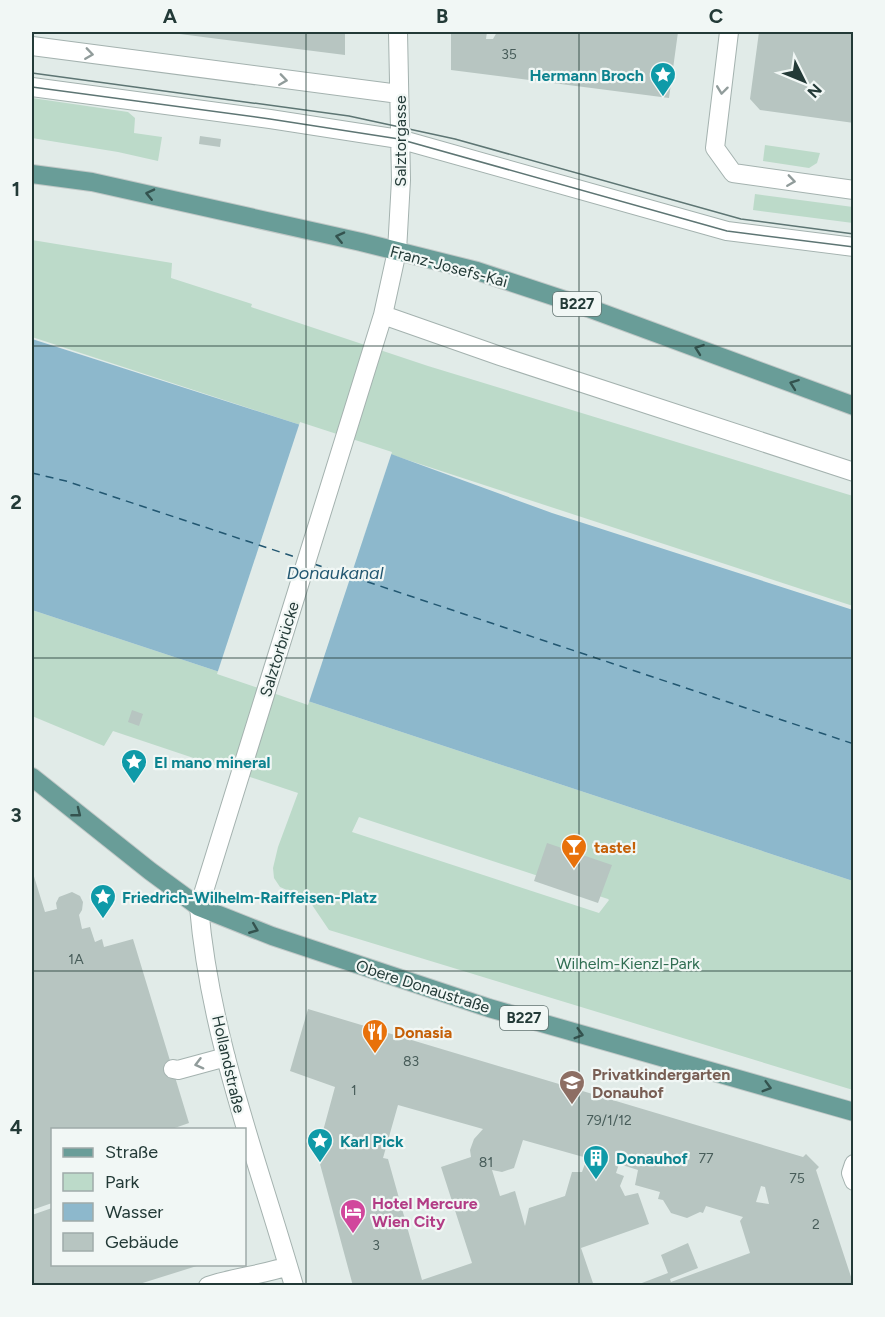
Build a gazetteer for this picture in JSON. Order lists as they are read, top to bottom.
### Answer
{
  "streets": {
    "main road": ["Franz-Josefs-Kai", "B227", "Obere Donaustraße"],
    "street": ["Salztorgasse", "Salztorbrücke", "Hollandstraße"]
  },
  "crossings": [
    ["Salztorgasse", "Franz-Josefs-Kai"],
    ["Salztorgasse", "Salztorbrücke"],
    ["Franz-Josefs-Kai", "Salztorbrücke"],
    ["Salztorbrücke", "Obere Donaustraße"],
    ["Salztorbrücke", "Hollandstraße"],
    ["Obere Donaustraße", "Hollandstraße"]
  ],
  "one_way": ["Franz-Josefs-Kai", "Obere Donaustraße"],
  "water": ["Donaukanal"],
  "parks": ["Wilhelm-Kienzl-Park"],
  "places": {
    "place": [
      "Hermann Broch",
      "El mano mineral",
      "Friedrich-Wilhelm-Raiffeisen-Platz",
      "Karl Pick"
    ],
    "bar": ["taste!"],
    "restaurant": ["Donasia"],
    "school or university": ["Privatkindergarten Donauhof"],
    "building": ["Donauhof"],
    "hotel": ["Hotel Mercure Wien City"]
  },
  "house_numbers": [
    "35",
    "1A",
    "83",
    "1",
    "79/1/12",
    "77",
    "81",
    "75",
    "2",
    "3"
  ],
  "legend": [
    "Straße",
    "Park",
    "Wasser",
    "Gebäude"
  ],
  "north": "bottom right",
  "grid": {
    "columns": ["A", "B", "C"],
    "rows": [
      "1",
      "2",
      "3",
      "4"
    ]
  }
}
